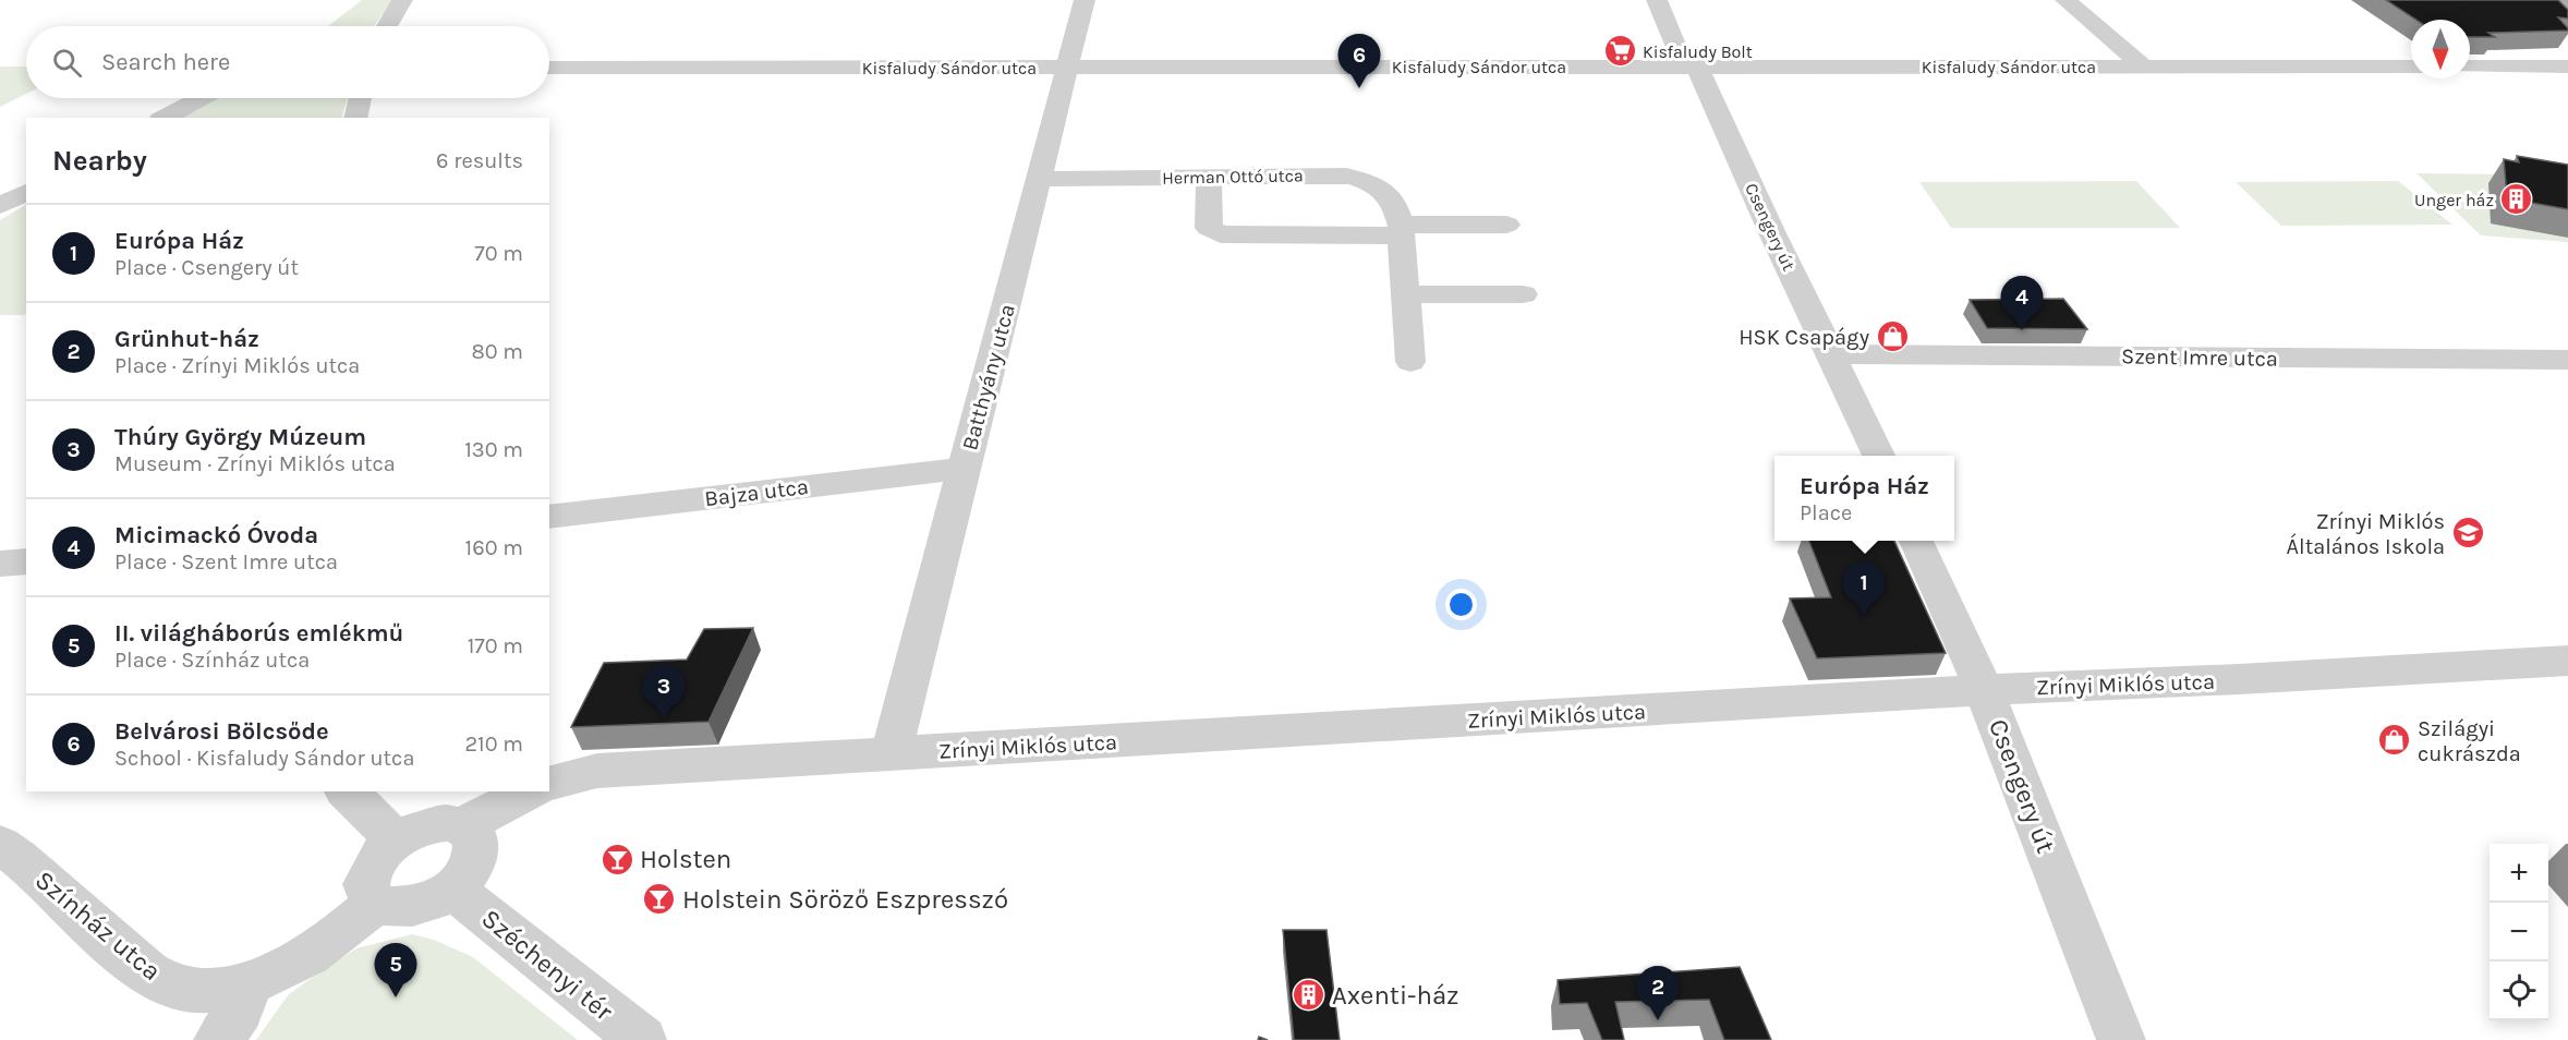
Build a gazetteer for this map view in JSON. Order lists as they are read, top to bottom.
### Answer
{
  "streets": {
    "street": [
      "Kisfaludy Sándor utca",
      "Herman Ottó utca",
      "Csengery út",
      "Szent Imre utca",
      "Batthyány utca",
      "Bajza utca",
      "Zrínyi Miklós utca",
      "Színház utca",
      "Széchenyi tér"
    ]
  },
  "crossings": [
    ["Kisfaludy Sándor utca", "Csengery út"],
    ["Kisfaludy Sándor utca", "Batthyány utca"],
    ["Herman Ottó utca", "Batthyány utca"],
    ["Csengery út", "Szent Imre utca"],
    ["Csengery út", "Zrínyi Miklós utca"],
    ["Batthyány utca", "Bajza utca"],
    ["Batthyány utca", "Zrínyi Miklós utca"],
    ["Színház utca", "Széchenyi tér"]
  ],
  "places": {
    "supermarket": ["Kisfaludy Bolt"],
    "building": ["Unger ház", "Axenti-ház"],
    "shop": ["HSK Csapágy", "Szilágyi cukrászda"],
    "school or university": ["Zrínyi Miklós Általános Iskola"],
    "bar": ["Holsten", "Holstein Söröző Eszpresszó"]
  },
  "north": "bottom",
  "page": {
    "search": "Search here",
    "pins": [
      "6",
      "4",
      "1",
      "3",
      "5",
      "2"
    ],
    "heading": ["Nearby", "6 results"],
    "list": [
      {
        "mark": "1",
        "name": "Európa Ház",
        "note": "Place · Csengery út",
        "value": "70 m"
      },
      {
        "mark": "2",
        "name": "Grünhut-ház",
        "note": "Place · Zrínyi Miklós utca",
        "value": "80 m"
      },
      {
        "mark": "3",
        "name": "Thúry György Múzeum",
        "note": "Museum · Zrínyi Miklós utca",
        "value": "130 m"
      },
      {
        "mark": "4",
        "name": "Micimackó Óvoda",
        "note": "Place · Szent Imre utca",
        "value": "160 m"
      },
      {
        "mark": "5",
        "name": "II. világháborús emlékmű",
        "note": "Place · Színház utca",
        "value": "170 m"
      },
      {
        "mark": "6",
        "name": "Belvárosi Bölcsőde",
        "note": "School · Kisfaludy Sándor utca",
        "value": "210 m"
      }
    ],
    "popup": ["Európa Ház", "Place"],
    "map_buttons": ["+", "−"]
  }
}
